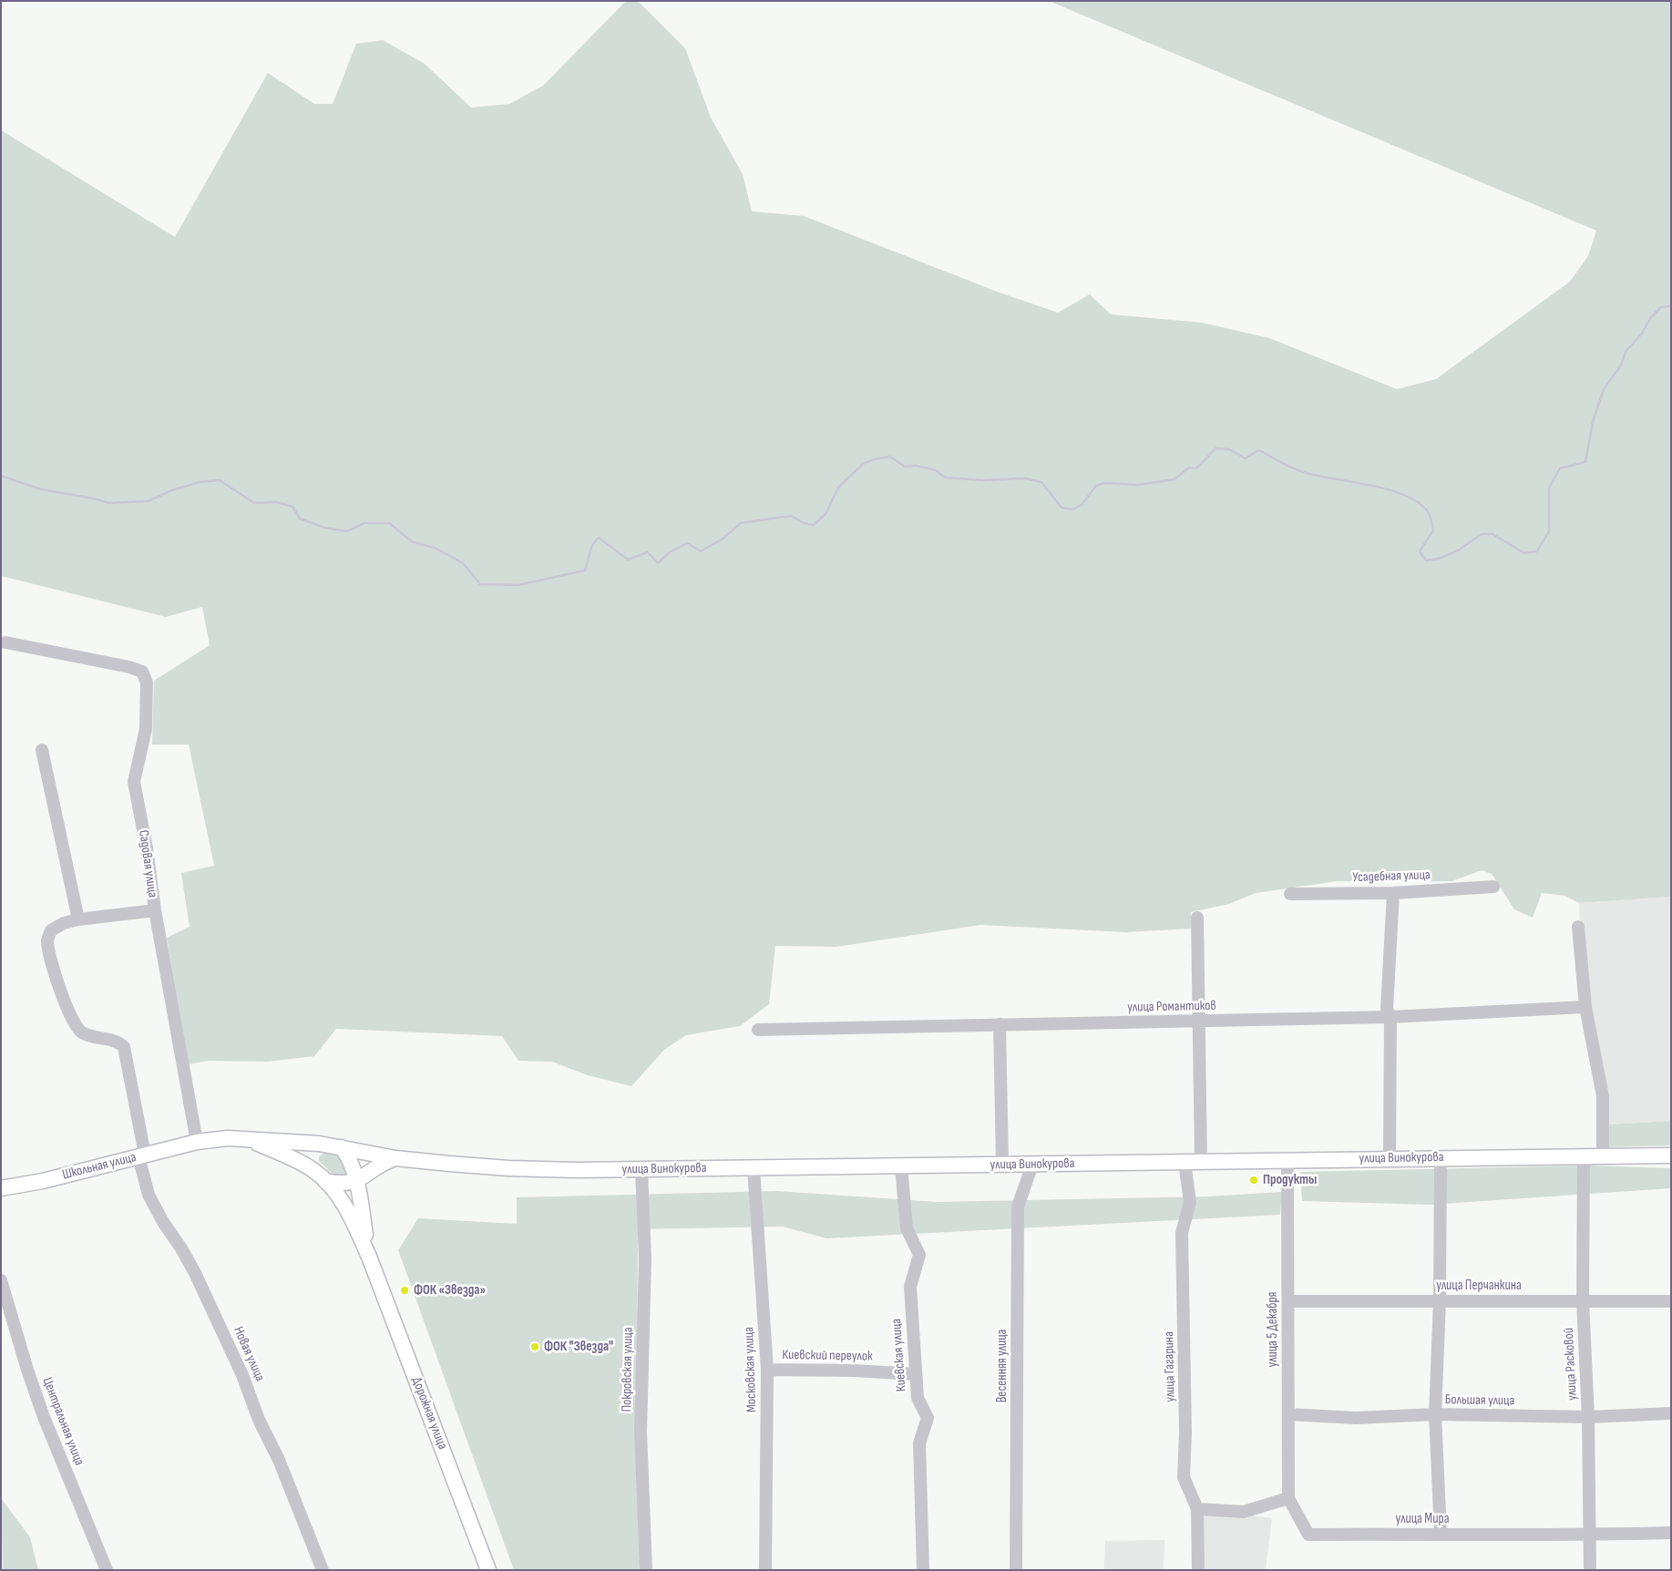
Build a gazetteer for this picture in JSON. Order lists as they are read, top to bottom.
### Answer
{
  "streets": {
    "main road": ["улица Винокурова", "Школьная улица", "Дорожная улица"],
    "street": [
      "Садовая улица",
      "Усадебная улица",
      "улица Романтиков",
      "улица Перчанкина",
      "улица 5 Декабря",
      "Новая улица",
      "Киевская улица",
      "Киевский переулок",
      "улица Расковой",
      "Весенняя улица",
      "улица Гагарина",
      "Покровская улица",
      "Московская улица",
      "Большая улица",
      "Центральная улица",
      "улица Мира"
    ]
  },
  "crossings": [
    ["Садовая улица", "Школьная улица"],
    ["улица Винокурова", "улица 5 Декабря"],
    ["улица Винокурова", "Киевская улица"],
    ["улица Винокурова", "улица Расковой"],
    ["улица Винокурова", "Весенняя улица"],
    ["улица Винокурова", "улица Гагарина"],
    ["улица Винокурова", "Покровская улица"],
    ["улица Винокурова", "Московская улица"],
    ["Школьная улица", "Новая улица"],
    ["улица Перчанкина", "улица 5 Декабря"],
    ["улица Перчанкина", "улица Расковой"],
    ["улица 5 Декабря", "Большая улица"],
    ["улица 5 Декабря", "улица Мира"],
    ["Киевская улица", "Киевский переулок"],
    ["Киевский переулок", "Московская улица"],
    ["улица Расковой", "Большая улица"],
    ["улица Расковой", "улица Мира"]
  ],
  "places": ["Продукты", "ФОК «Звезда»", "ФОК \"Звезда\""]
}
